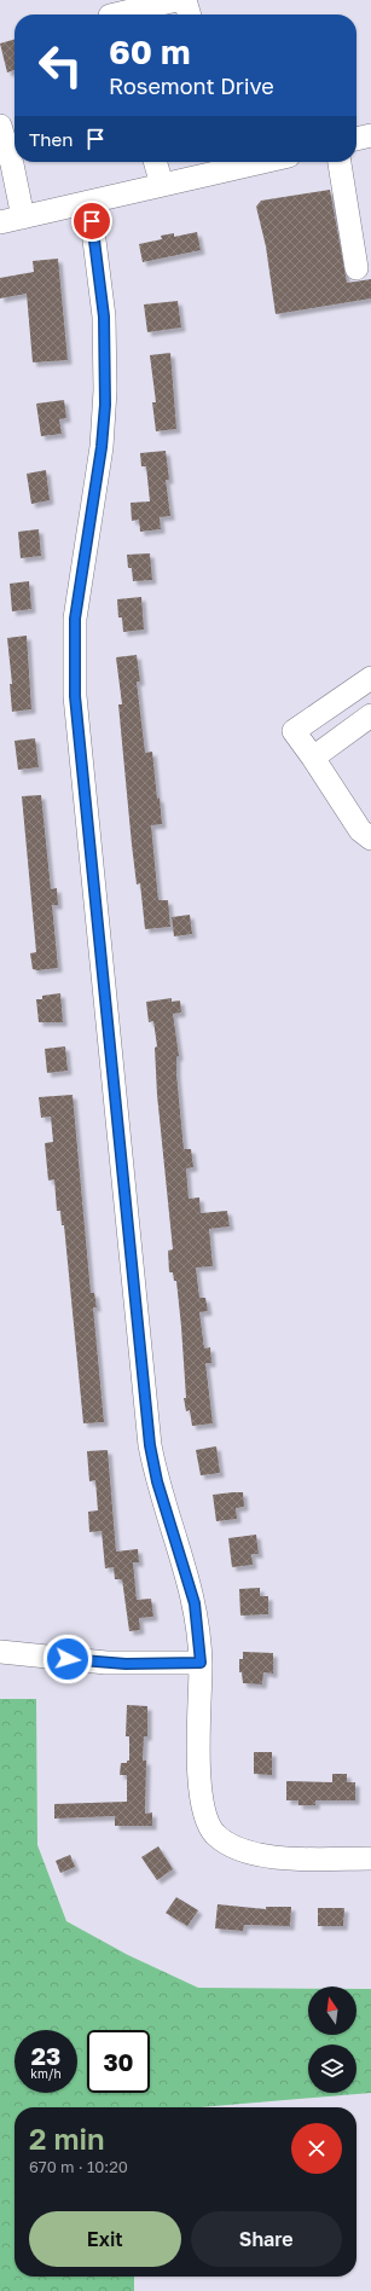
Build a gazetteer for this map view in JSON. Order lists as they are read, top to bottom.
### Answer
{
  "north": "top",
  "page": {
    "turn": ["60 m", "Rosemont Drive"],
    "then": "Then",
    "speed": "23 km/h",
    "limit": "30",
    "heading": ["2 min", "670 m · 10:20"],
    "buttons": ["Exit", "Share"]
  }
}
